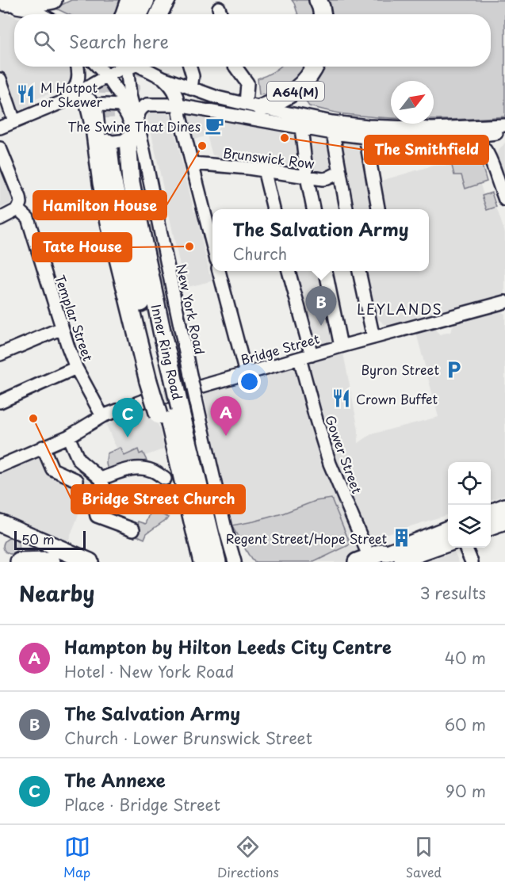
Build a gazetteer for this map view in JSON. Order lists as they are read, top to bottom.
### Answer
{
  "streets": {
    "highway": ["A64(M)", "Inner Ring Road"],
    "street": [
      "Brunswick Row",
      "New York Road",
      "Templar Street",
      "Bridge Street",
      "Gower Street"
    ]
  },
  "crossings": [
    ["Bridge Street", "Gower Street"]
  ],
  "districts": ["LEYLANDS"],
  "places": {
    "restaurant": ["M Hotpot or Skewer", "Crown Buffet"],
    "cafe": ["The Swine That Dines"],
    "other": [
      "The Smithfield",
      "Hamilton House",
      "Tate House",
      "Bridge Street Church"
    ],
    "parking": ["Byron Street"],
    "building": ["Regent Street/Hope Street"]
  },
  "scale_bar": "50 m",
  "north": "top right",
  "page": {
    "search": "Search here",
    "popup": ["The Salvation Army", "Church"],
    "pins": ["B", "A", "C"],
    "scale": "50 m",
    "heading": ["Nearby", "3 results"],
    "list": [
      {
        "mark": "A",
        "name": "Hampton by Hilton Leeds City Centre",
        "note": "Hotel · New York Road",
        "value": "40 m"
      },
      {
        "mark": "B",
        "name": "The Salvation Army",
        "note": "Church · Lower Brunswick Street",
        "value": "60 m"
      },
      {
        "mark": "C",
        "name": "The Annexe",
        "note": "Place · Bridge Street",
        "value": "90 m"
      }
    ],
    "nav": ["Map", "Directions", "Saved"]
  }
}
